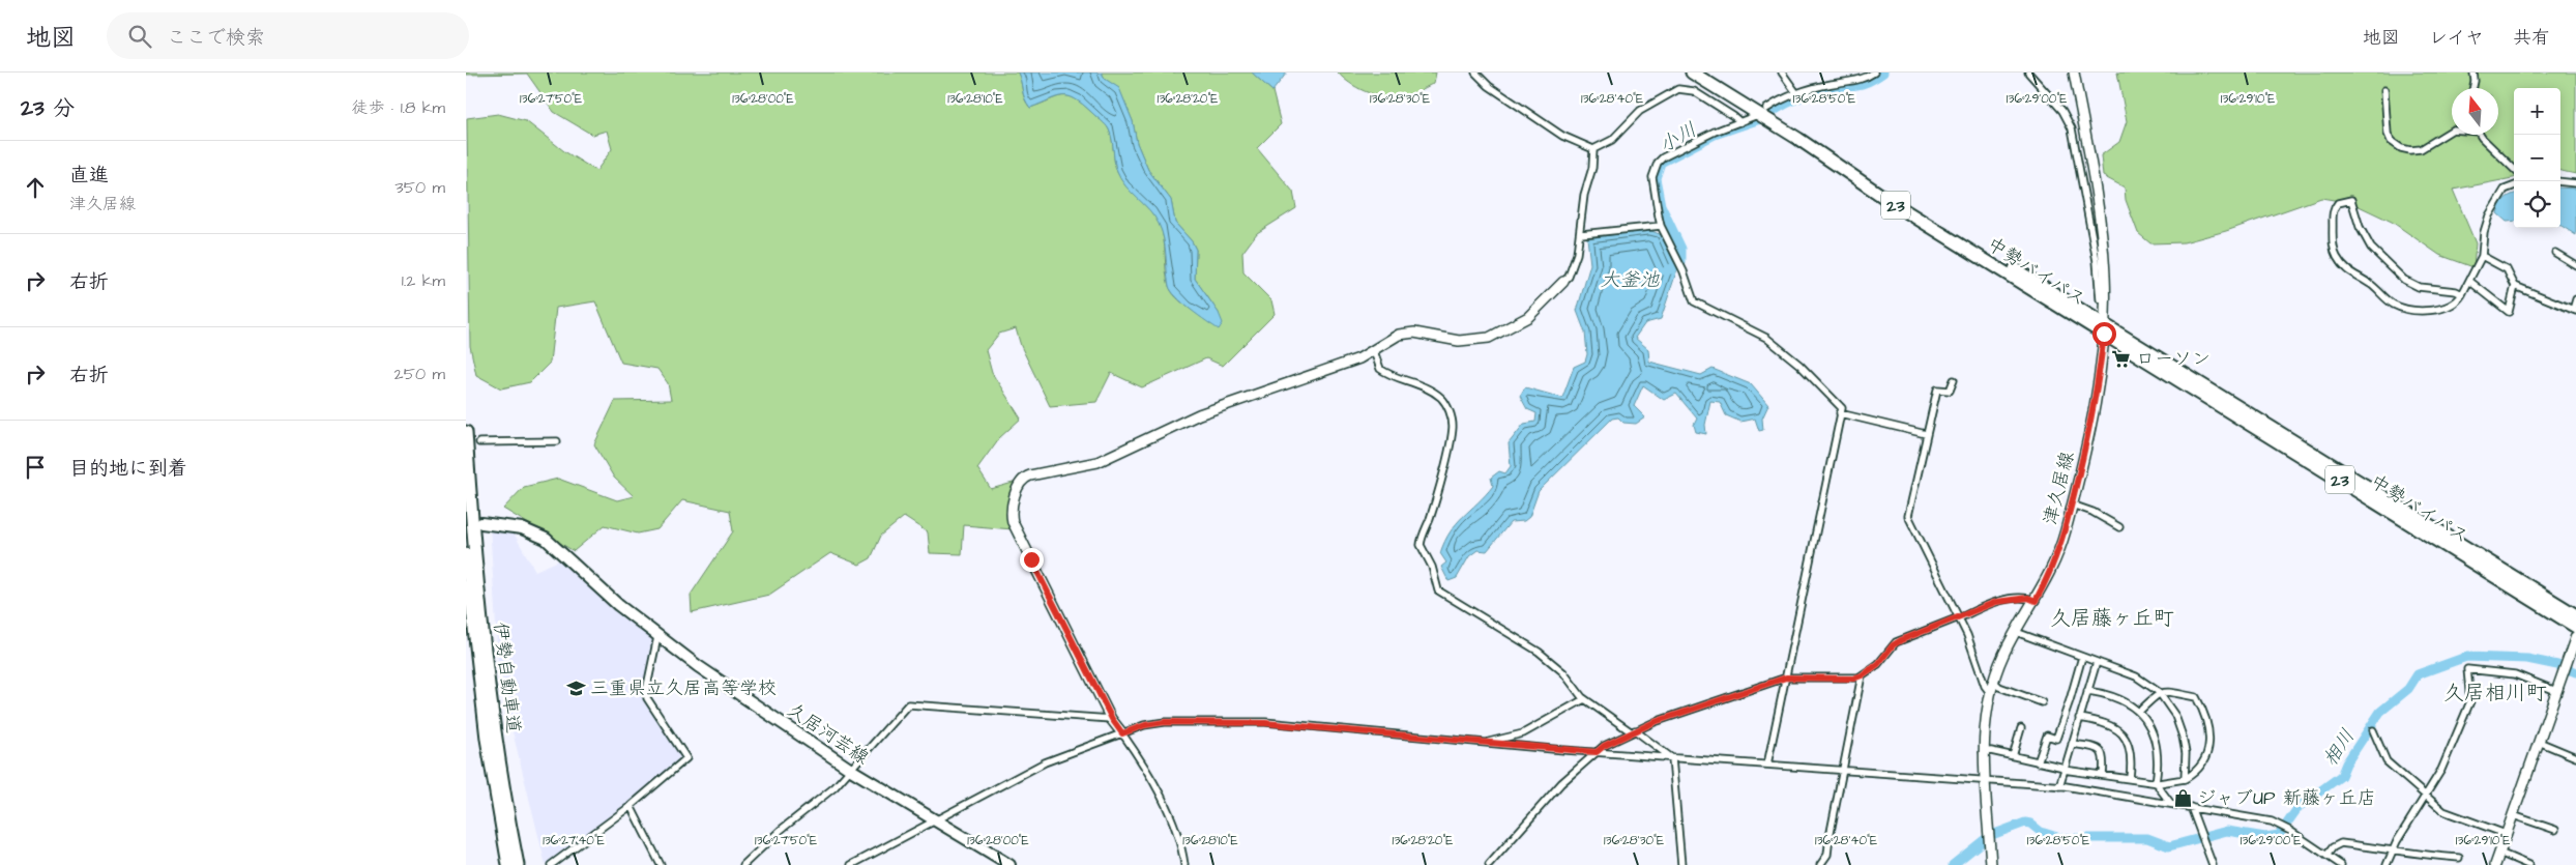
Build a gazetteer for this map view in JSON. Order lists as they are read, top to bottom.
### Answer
{
  "streets": {
    "highway": ["23", "中勢バイパス", "伊勢自動車道"],
    "main road": ["津久居線", "久居河芸線"]
  },
  "crossings": [
    ["中勢バイパス", "津久居線"]
  ],
  "districts": ["久居藤ヶ丘町", "久居相川町"],
  "water": ["小川", "大釜池", "相川"],
  "places": {
    "supermarket": ["ローソン"],
    "school or university": ["三重県立久居高等学校"],
    "shop": ["ジャブUP 新藤ヶ丘店"]
  },
  "north": "top",
  "page": {
    "header": "地図",
    "search": "ここで検索",
    "nav": ["地図", "レイヤ", "共有"],
    "heading": ["23 分", "徒歩 · 1.8 km"],
    "map_buttons": ["+", "−"],
    "list": [
      ["直進", "津久居線", "350 m"],
      ["右折", "1.2 km"],
      ["右折", "250 m"],
      "目的地に到着"
    ]
  },
  "coordinates": [
    "136°27'50\"E",
    "136°28'00\"E",
    "136°28'10\"E",
    "136°28'20\"E",
    "136°28'30\"E",
    "136°28'40\"E",
    "136°28'50\"E",
    "136°29'00\"E",
    "136°29'10\"E",
    "136°27'40\"E"
  ]
}
